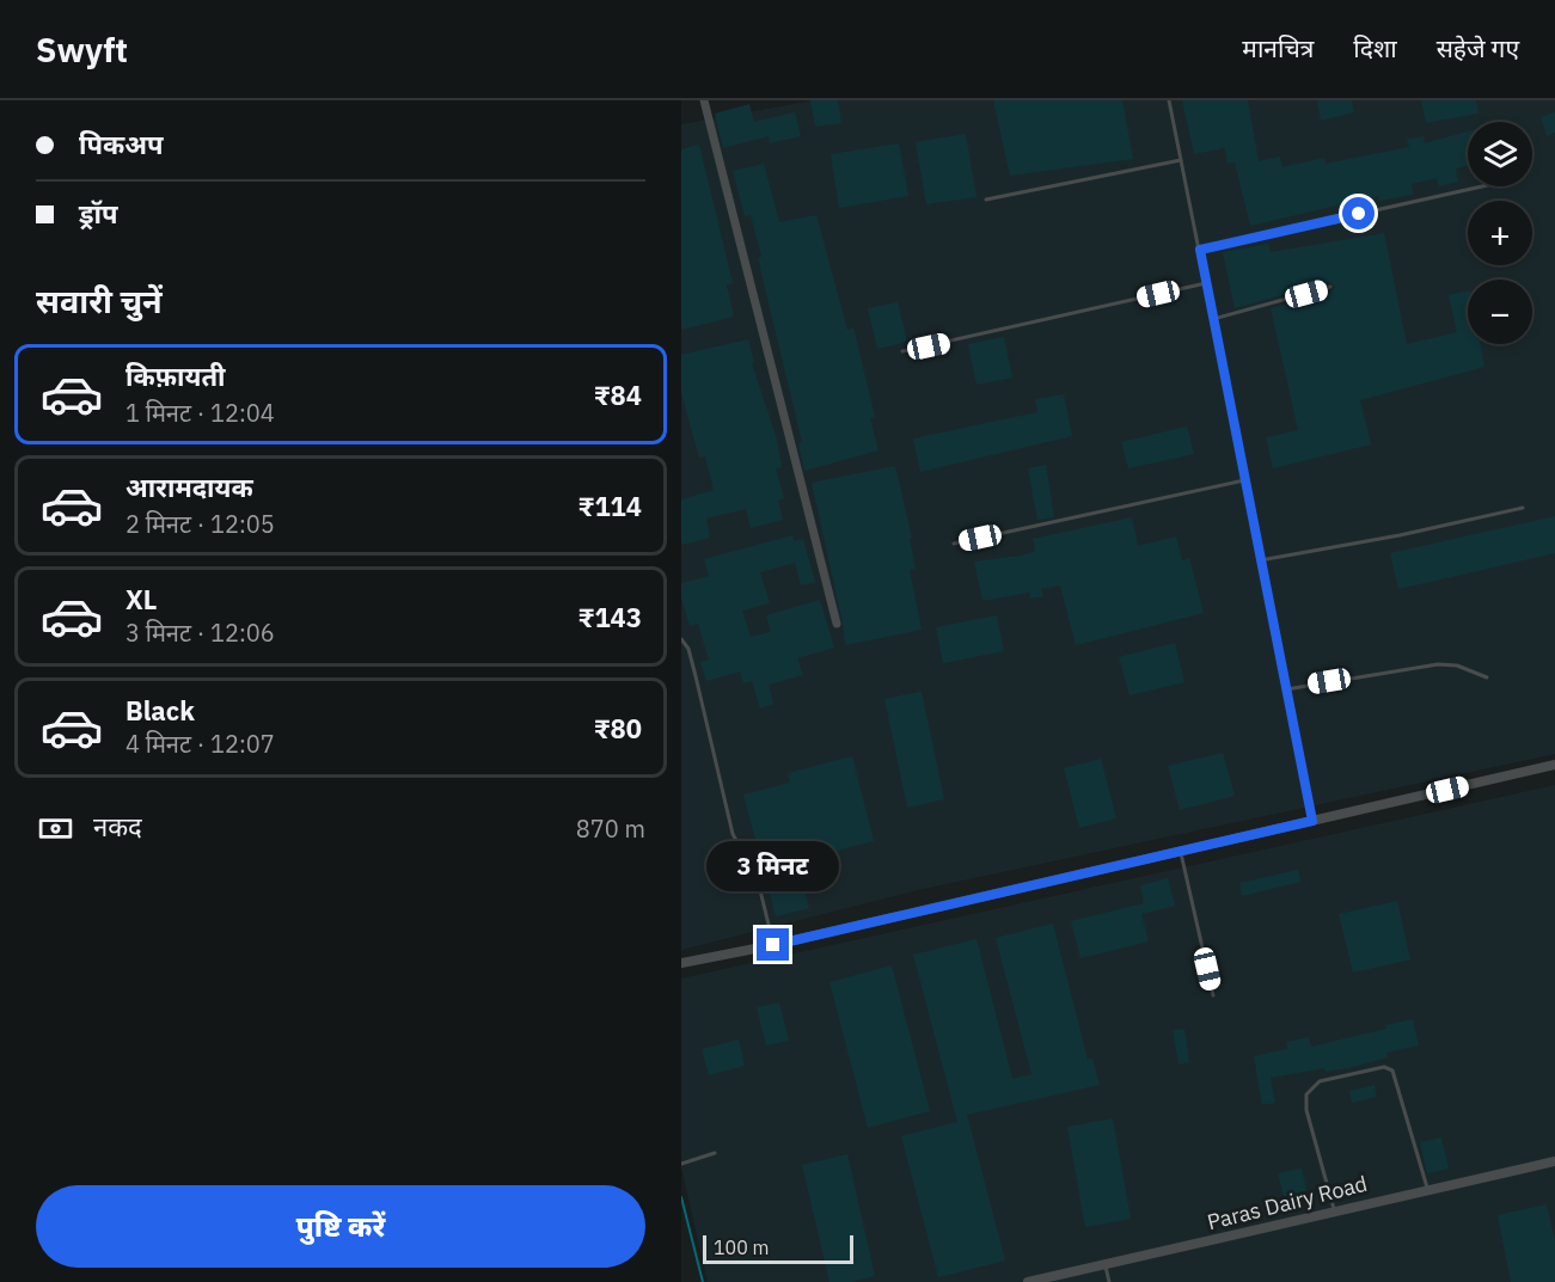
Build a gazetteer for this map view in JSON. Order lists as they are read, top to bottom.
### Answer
{
  "streets": {
    "street": ["Paras Dairy Road"]
  },
  "scale_bar": "100 m",
  "page": {
    "header": "Swyft",
    "nav": ["मानचित्र", "दिशा", "सहेजे गए"],
    "banner": ["पिकअप", "ड्रॉप"],
    "map_buttons": ["+", "−"],
    "heading": "सवारी चुनें",
    "list": [
      {
        "name": "किफ़ायती",
        "note": "1 मिनट · 12:04",
        "value": "₹84"
      },
      {
        "name": "आरामदायक",
        "note": "2 मिनट · 12:05",
        "value": "₹114"
      },
      {
        "name": "XL",
        "note": "3 मिनट · 12:06",
        "value": "₹143"
      },
      {
        "name": "Black",
        "note": "4 मिनट · 12:07",
        "value": "₹80"
      }
    ],
    "pay": ["नकद", "870 m"],
    "bubble": "3 मिनट",
    "buttons": "पुष्टि करें",
    "scale": "100 m"
  }
}
